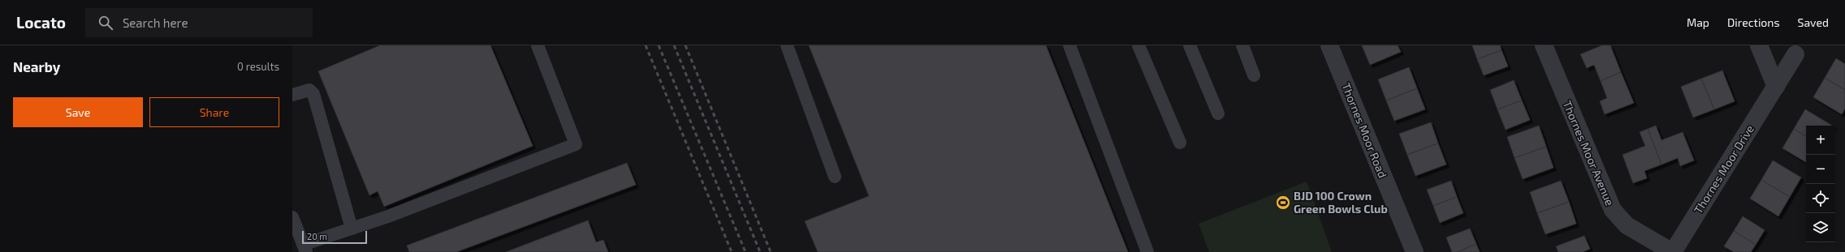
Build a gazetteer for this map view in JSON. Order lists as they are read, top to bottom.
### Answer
{
  "streets": {
    "street": ["Thornes Moor Road", "Thornes Moor Avenue", "Thornes Moor Drive"]
  },
  "crossings": [
    ["Thornes Moor Avenue", "Thornes Moor Drive"]
  ],
  "places": {
    "sports": ["BJD 100 Crown Green Bowls Club"]
  },
  "scale_bar": "20 m",
  "page": {
    "header": "Locato",
    "search": "Search here",
    "nav": ["Map", "Directions", "Saved"],
    "heading": ["Nearby", "0 results"],
    "buttons": ["Save", "Share"],
    "map_buttons": ["+", "−"],
    "scale": "20 m"
  }
}
